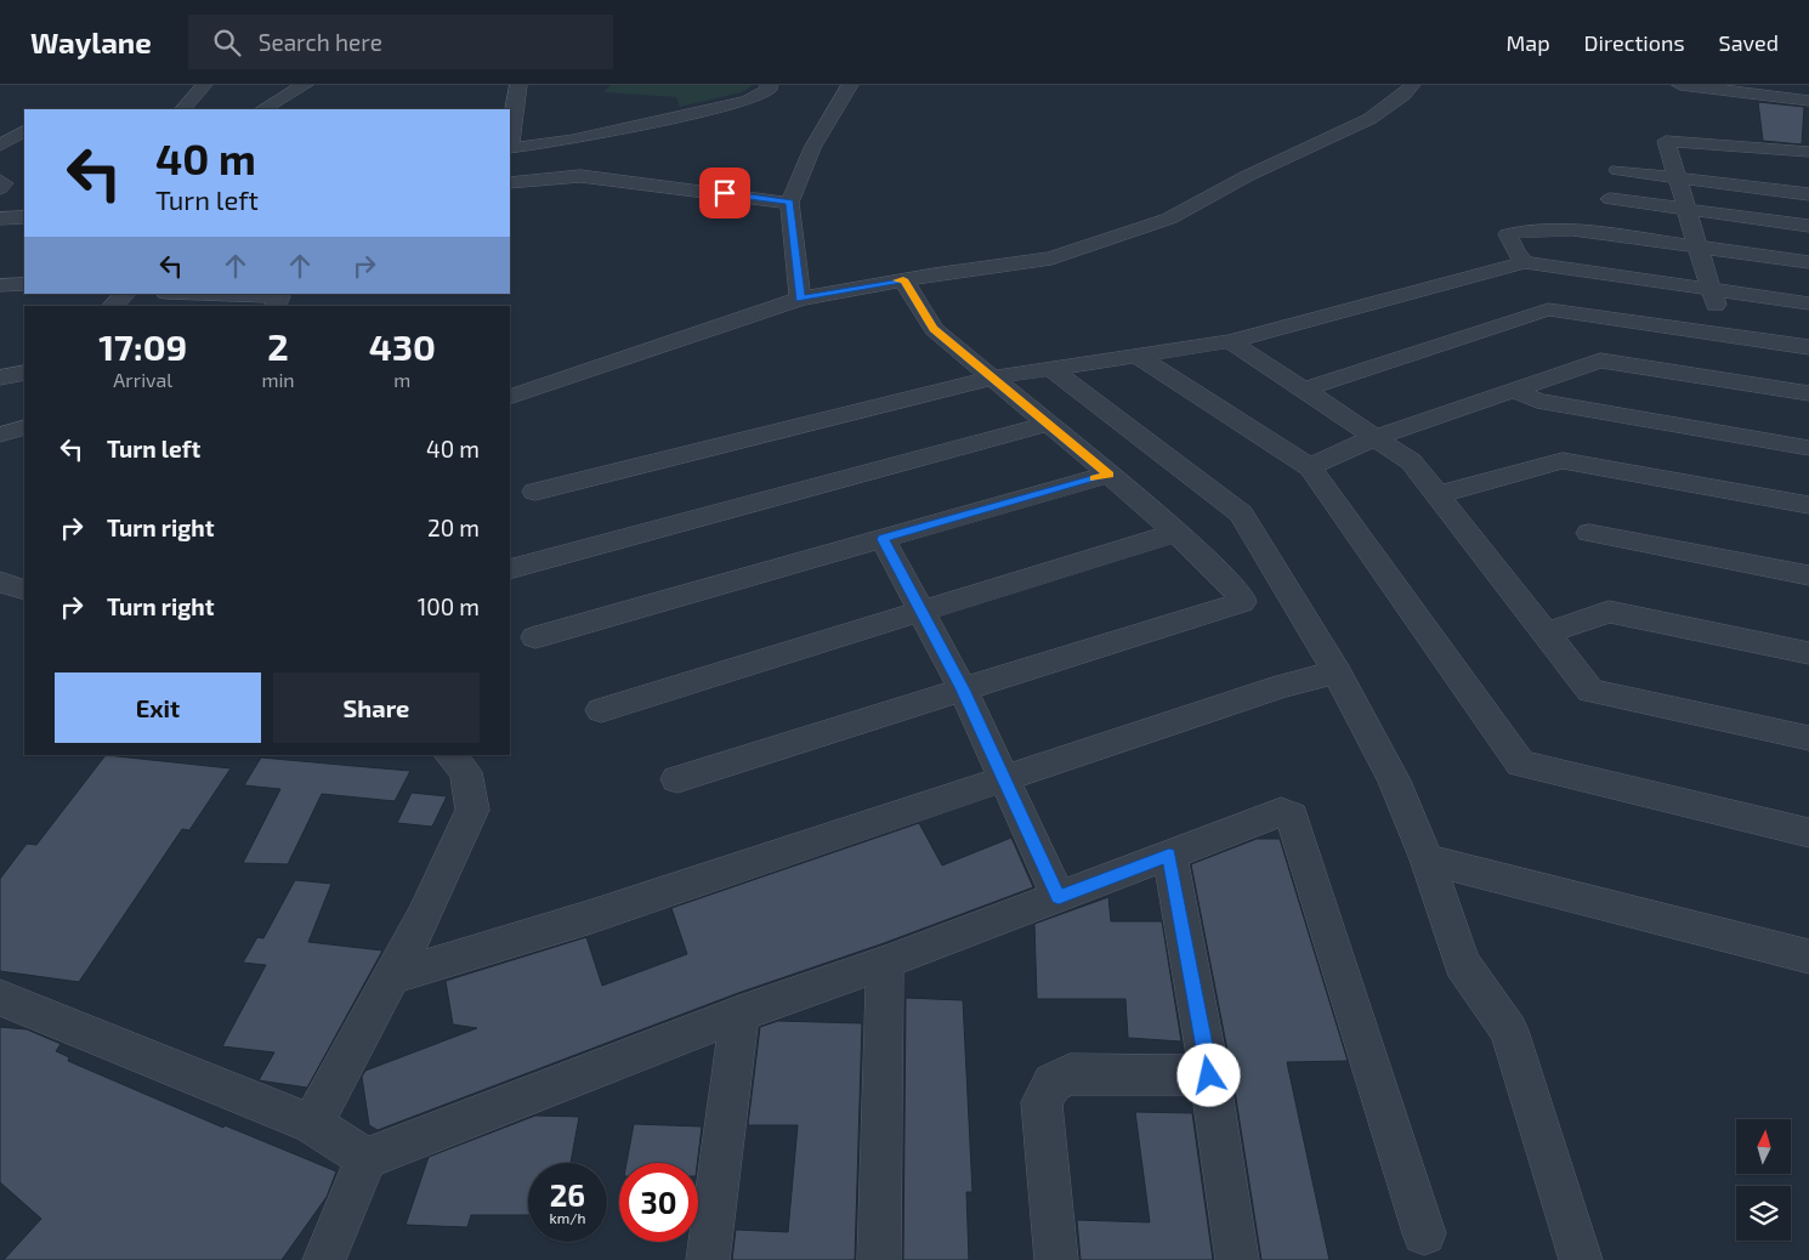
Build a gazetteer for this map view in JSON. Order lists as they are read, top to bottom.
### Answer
{
  "north": "top",
  "page": {
    "header": "Waylane",
    "search": "Search here",
    "nav": ["Map", "Directions", "Saved"],
    "turn": ["40 m", "Turn left"],
    "eta": [
      "17:09",
      "Arrival",
      "2",
      "min",
      "430",
      "m"
    ],
    "list": [
      {
        "name": "Turn left",
        "value": "40 m"
      },
      {
        "name": "Turn right",
        "value": "20 m"
      },
      {
        "name": "Turn right",
        "value": "100 m"
      }
    ],
    "buttons": ["Exit", "Share"],
    "speed": "26 km/h",
    "limit": "30"
  }
}
